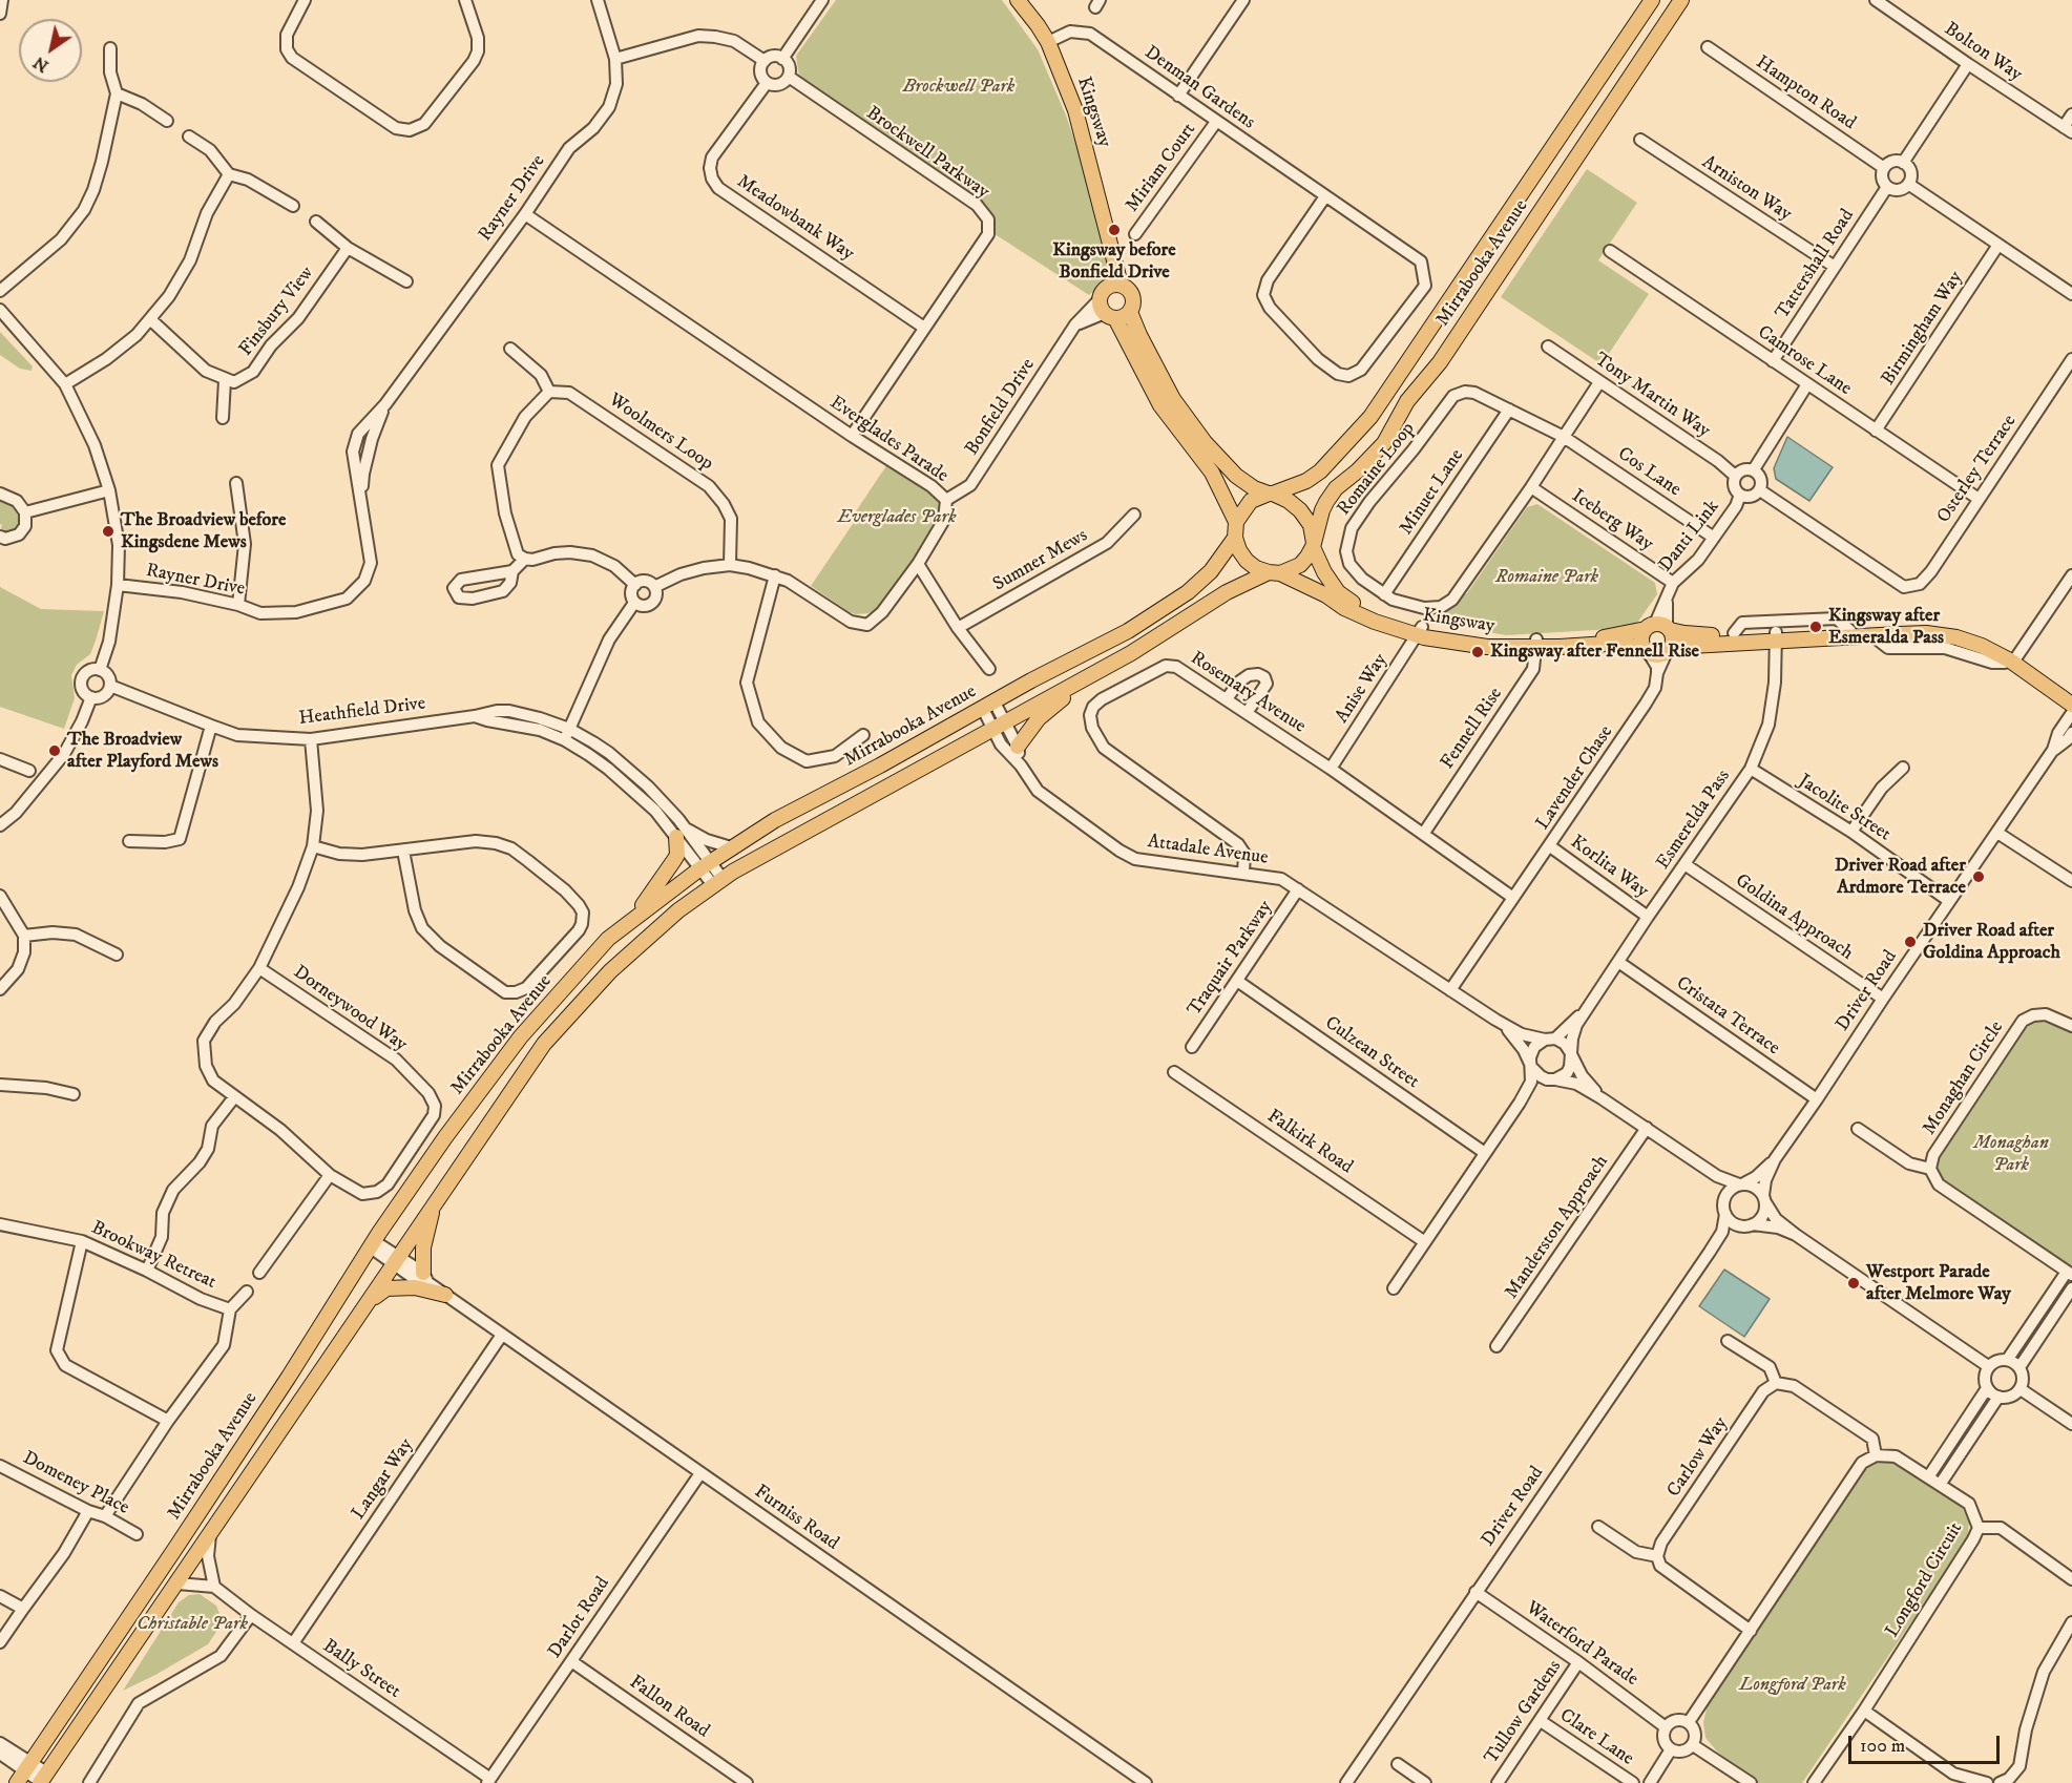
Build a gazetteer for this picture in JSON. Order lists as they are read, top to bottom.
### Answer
{
  "streets": {
    "main road": ["Kingsway", "Mirrabooka Avenue"],
    "street": [
      "Bolton Way",
      "Denman Gardens",
      "Hampton Road",
      "Brockwell Parkway",
      "Miriam Court",
      "Arniston Way",
      "Rayner Drive",
      "Meadowbank Way",
      "Tattershall Road",
      "Finsbury View",
      "Birmingham Way",
      "Camrose Lane",
      "Tony Martin Way",
      "Bonfield Drive",
      "Woolmers Loop",
      "Everglades Parade",
      "Romaine Loop",
      "Osterley Terrace",
      "Cos Lane",
      "Minuet Lane",
      "Iceberg Way",
      "Danti Link",
      "Sumner Mews",
      "Anise Way",
      "Rosemary Avenue",
      "Heathfield Drive",
      "Fennell Rise",
      "Lavender Chase",
      "Jacolite Street",
      "Esmerelda Pass",
      "Attadale Avenue",
      "Korlita Way",
      "Goldina Approach",
      "Traquair Parkway",
      "Driver Road",
      "Dorneywood Way",
      "Cristata Terrace",
      "Culzean Street",
      "Monaghan Circle",
      "Falkirk Road",
      "Manderston Approach",
      "Brookway Retreat",
      "Carlow Way",
      "Langar Way",
      "Domeney Place",
      "Furniss Road",
      "Longford Circuit",
      "Darlot Road",
      "Waterford Parade",
      "Bally Street",
      "Fallon Road",
      "Tullow Gardens",
      "Clare Lane"
    ]
  },
  "crossings": [
    ["Denman Gardens", "Kingsway"],
    ["Denman Gardens", "Miriam Court"],
    ["Hampton Road", "Tattershall Road"],
    ["Kingsway", "Mirrabooka Avenue"],
    ["Kingsway", "Bonfield Drive"],
    ["Kingsway", "Danti Link"],
    ["Kingsway", "Anise Way"],
    ["Kingsway", "Fennell Rise"],
    ["Kingsway", "Lavender Chase"],
    ["Kingsway", "Esmerelda Pass"],
    ["Brockwell Parkway", "Meadowbank Way"],
    ["Brockwell Parkway", "Everglades Parade"],
    ["Arniston Way", "Tattershall Road"],
    ["Rayner Drive", "Everglades Parade"],
    ["Mirrabooka Avenue", "Heathfield Drive"],
    ["Mirrabooka Avenue", "Attadale Avenue"],
    ["Mirrabooka Avenue", "Furniss Road"],
    ["Tattershall Road", "Camrose Lane"],
    ["Birmingham Way", "Camrose Lane"],
    ["Camrose Lane", "Osterley Terrace"],
    ["Tony Martin Way", "Romaine Loop"],
    ["Tony Martin Way", "Osterley Terrace"],
    ["Tony Martin Way", "Danti Link"],
    ["Bonfield Drive", "Everglades Parade"],
    ["Woolmers Loop", "Everglades Parade"],
    ["Romaine Loop", "Cos Lane"],
    ["Romaine Loop", "Minuet Lane"],
    ["Romaine Loop", "Iceberg Way"],
    ["Osterley Terrace", "Danti Link"],
    ["Cos Lane", "Danti Link"],
    ["Iceberg Way", "Danti Link"],
    ["Danti Link", "Lavender Chase"],
    ["Anise Way", "Rosemary Avenue"],
    ["Rosemary Avenue", "Fennell Rise"],
    ["Rosemary Avenue", "Lavender Chase"],
    ["Rosemary Avenue", "Attadale Avenue"],
    ["Heathfield Drive", "Dorneywood Way"],
    ["Lavender Chase", "Attadale Avenue"],
    ["Lavender Chase", "Korlita Way"],
    ["Jacolite Street", "Esmerelda Pass"],
    ["Jacolite Street", "Driver Road"],
    ["Esmerelda Pass", "Attadale Avenue"],
    ["Esmerelda Pass", "Korlita Way"],
    ["Esmerelda Pass", "Goldina Approach"],
    ["Esmerelda Pass", "Cristata Terrace"],
    ["Attadale Avenue", "Traquair Parkway"],
    ["Goldina Approach", "Driver Road"],
    ["Traquair Parkway", "Culzean Street"],
    ["Driver Road", "Cristata Terrace"],
    ["Driver Road", "Waterford Parade"],
    ["Langar Way", "Furniss Road"],
    ["Langar Way", "Bally Street"],
    ["Furniss Road", "Darlot Road"],
    ["Darlot Road", "Bally Street"],
    ["Darlot Road", "Fallon Road"],
    ["Waterford Parade", "Tullow Gardens"],
    ["Tullow Gardens", "Clare Lane"]
  ],
  "parks": [
    "Brockwell Park",
    "Everglades Park",
    "Romaine Park",
    "Monaghan Park",
    "Christable Park",
    "Longford Park"
  ],
  "places": [
    "Kingsway before Bonfield Drive",
    "The Broadview before Kingsdene Mews",
    "Kingsway after Esmeralda Pass",
    "Kingsway after Fennell Rise",
    "The Broadview after Playford Mews",
    "Driver Road after Ardmore Terrace",
    "Driver Road after Goldina Approach",
    "Westport Parade after Melmore Way"
  ],
  "scale_bar": "100 m",
  "north": "bottom left"
}
